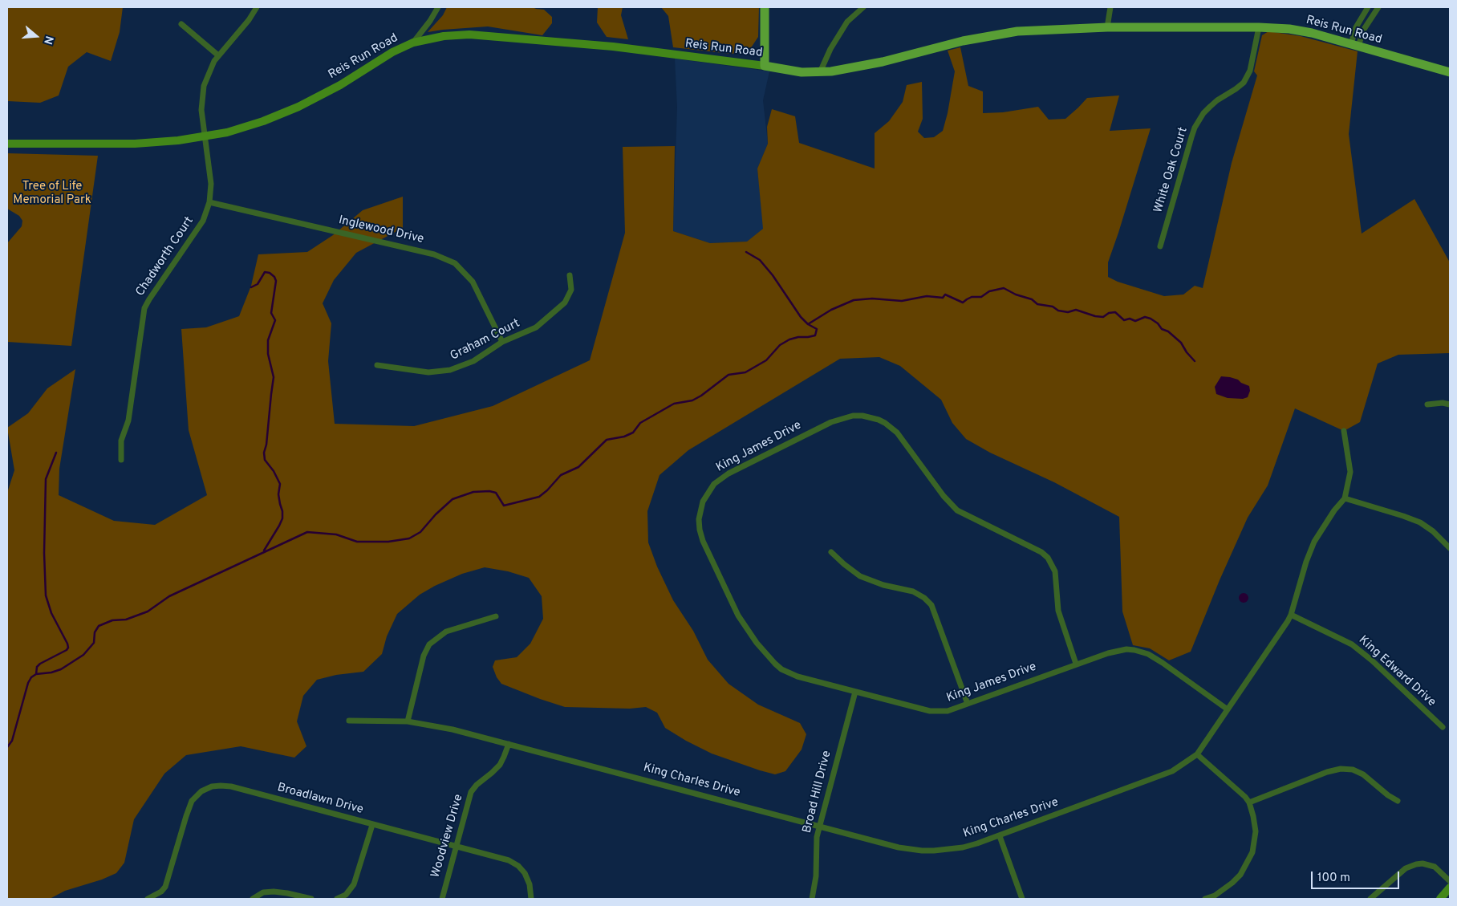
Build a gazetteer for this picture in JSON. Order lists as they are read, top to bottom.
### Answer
{
  "streets": {
    "main road": ["Reis Run Road"],
    "street": [
      "White Oak Court",
      "Inglewood Drive",
      "Chadworth Court",
      "Graham Court",
      "King James Drive",
      "King Edward Drive",
      "King Charles Drive",
      "Broad Hill Drive",
      "Broadlawn Drive",
      "Woodview Drive"
    ]
  },
  "crossings": [
    ["Reis Run Road", "White Oak Court"],
    ["Reis Run Road", "Chadworth Court"],
    ["Inglewood Drive", "Chadworth Court"],
    ["Inglewood Drive", "Graham Court"],
    ["King James Drive", "King Charles Drive"],
    ["King James Drive", "Broad Hill Drive"],
    ["King Edward Drive", "King Charles Drive"],
    ["King Charles Drive", "Broad Hill Drive"],
    ["King Charles Drive", "Woodview Drive"],
    ["Broadlawn Drive", "Woodview Drive"]
  ],
  "parks": ["Tree of Life Memorial Park"],
  "scale_bar": "100 m",
  "north": "right"
}
